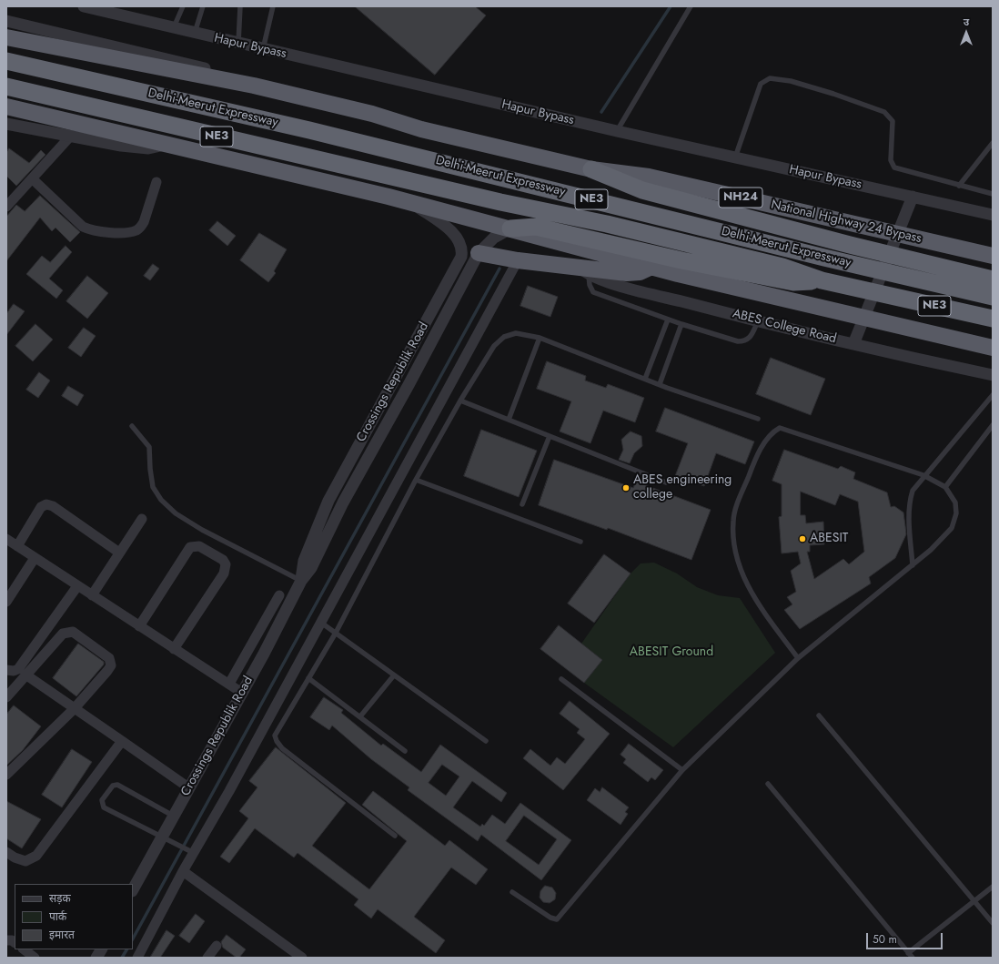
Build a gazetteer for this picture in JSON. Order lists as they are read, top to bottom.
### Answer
{
  "streets": {
    "highway": [
      "Delhi-Meerut Expressway",
      "NE3",
      "NH24",
      "National Highway 24 Bypass"
    ],
    "street": ["Hapur Bypass", "ABES College Road", "Crossings Republik Road"]
  },
  "parks": ["ABESIT Ground"],
  "places": ["ABES engineering college", "ABESIT"],
  "legend": ["सड़क", "पार्क", "इमारत"],
  "scale_bar": "50 m",
  "north": "top"
}
